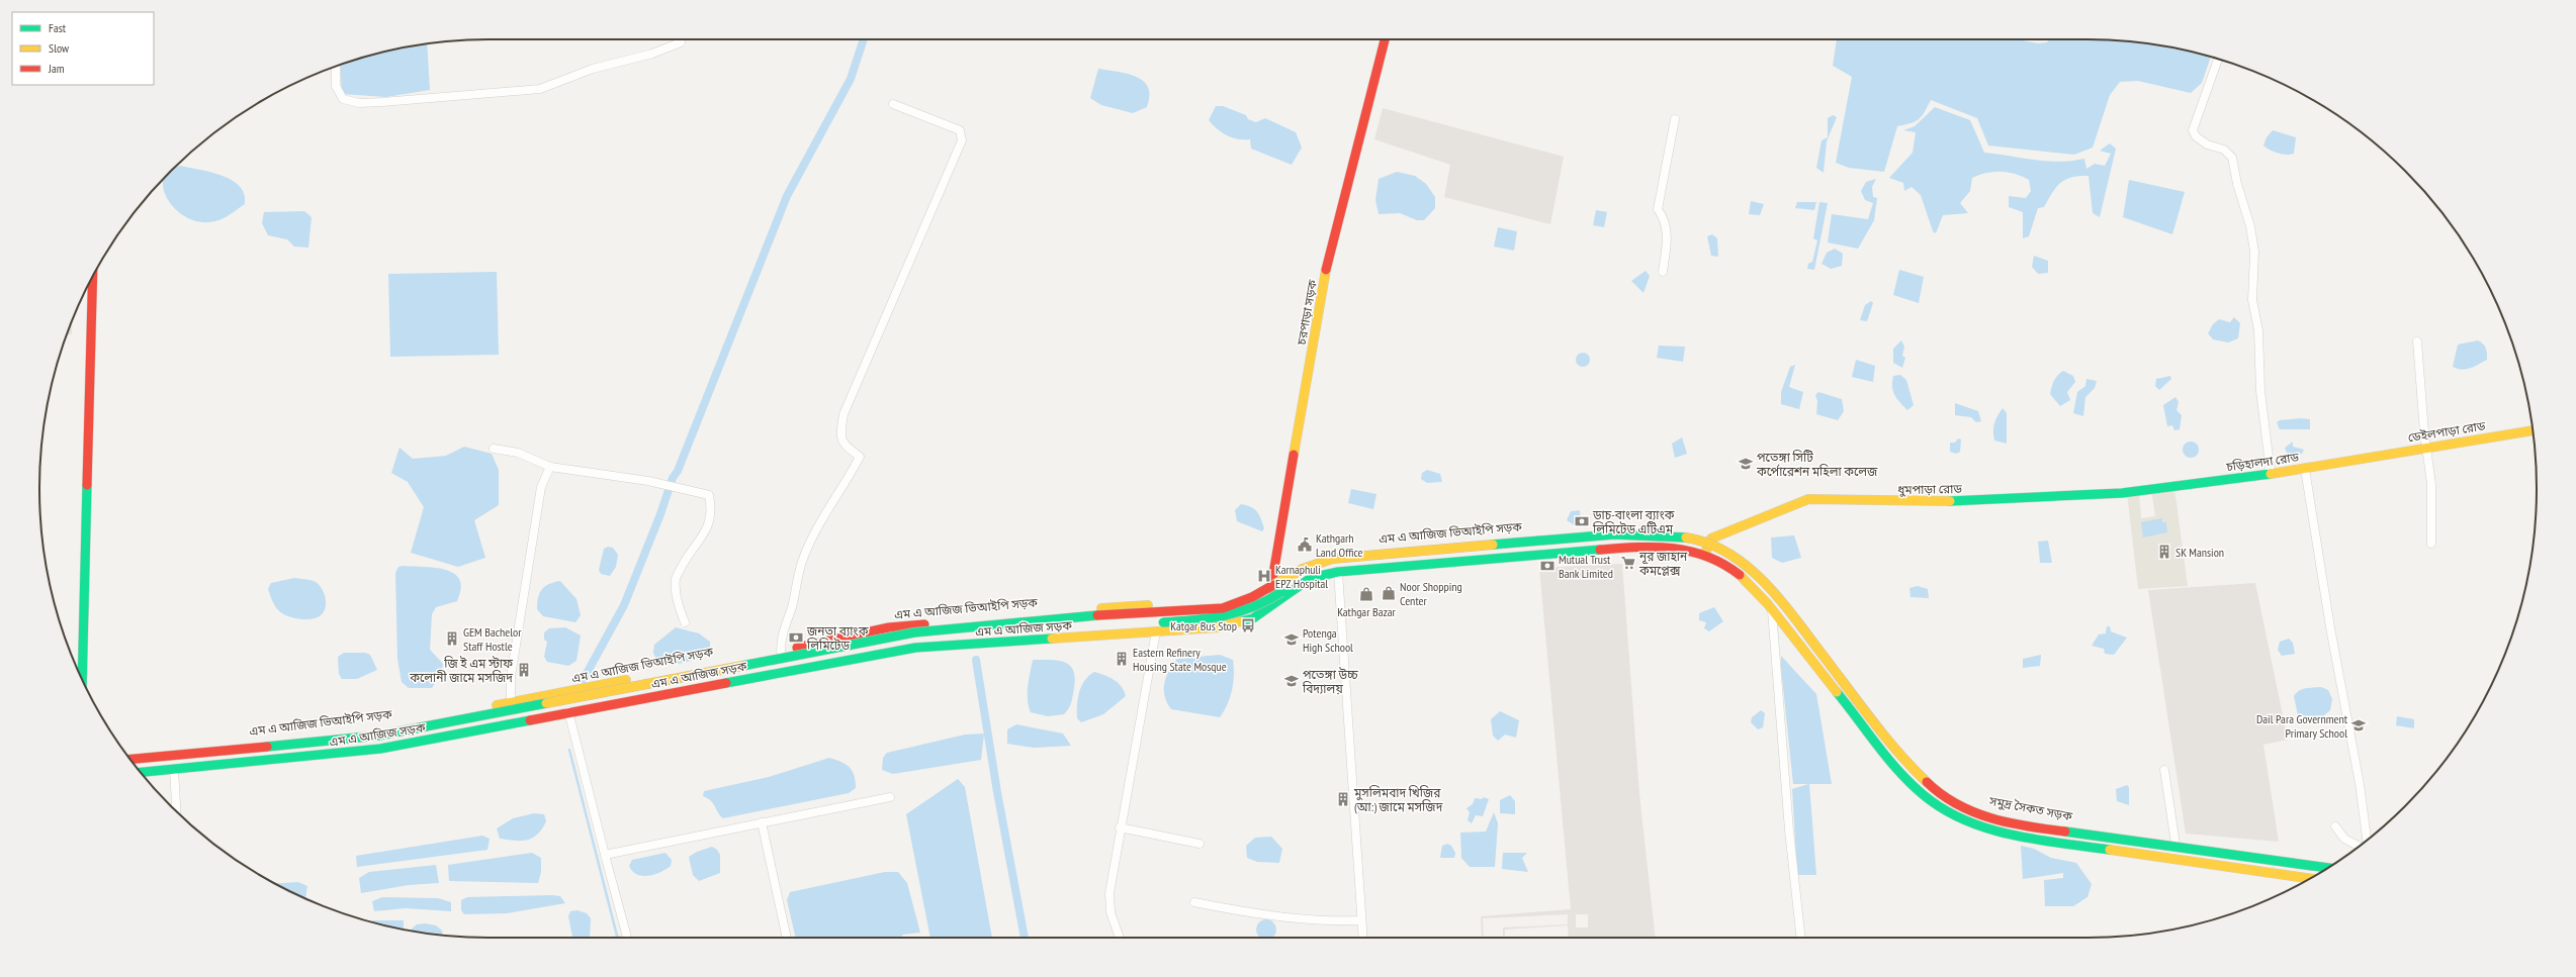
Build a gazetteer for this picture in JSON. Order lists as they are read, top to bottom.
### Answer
{
  "streets": {
    "main road": [
      "চরপাড়া সড়ক",
      "ডেইলপাড়া রোড",
      "চড়িহালদা রোড",
      "ধুমপাড়া রোড",
      "এম এ আজিজ ভিআইপি সড়ক",
      "এম এ আজিজ সড়ক",
      "সমুদ্র সৈকত সড়ক"
    ]
  },
  "crossings": [
    ["চরপাড়া সড়ক", "এম এ আজিজ ভিআইপি সড়ক"],
    ["চরপাড়া সড়ক", "এম এ আজিজ সড়ক"],
    ["ডেইলপাড়া রোড", "চড়িহালদা রোড"],
    ["চড়িহালদা রোড", "ধুমপাড়া রোড"],
    ["ধুমপাড়া রোড", "এম এ আজিজ ভিআইপি সড়ক"],
    ["এম এ আজিজ ভিআইপি সড়ক", "সমুদ্র সৈকত সড়ক"]
  ],
  "places": {
    "school or university": [
      "পতেঙ্গা সিটি কর্পোরেশন মহিলা কলেজ",
      "Potenga High School",
      "পতেঙ্গা উচ্চ বিদ্যালয়",
      "Dail Para Government Primary School"
    ],
    "bank": ["ডাচ-বাংলা ব্যাংক লিমিটেড এটিএম", "Mutual Trust Bank Limited", "জনতা ব্যাংক লিমিটেড"],
    "public building": ["Kathgarh Land Office"],
    "building": [
      "SK Mansion",
      "GEM Bachelor Staff Hostle",
      "Eastern Refinery Housing State Mosque",
      "জি ই এম স্টাফ কলোনী জামে মসজিদ",
      "মুসলিমবাদ খিজির (আ:) জামে মসজিদ"
    ],
    "supermarket": ["নূর জাহান কমপ্লেক্স"],
    "hospital": ["Karnaphuli EPZ Hospital"],
    "shop": ["Noor Shopping Center", "Kathgar Bazar"],
    "bus stop": ["Katgar Bus Stop"]
  },
  "legend": ["Fast", "Slow", "Jam"]
}
